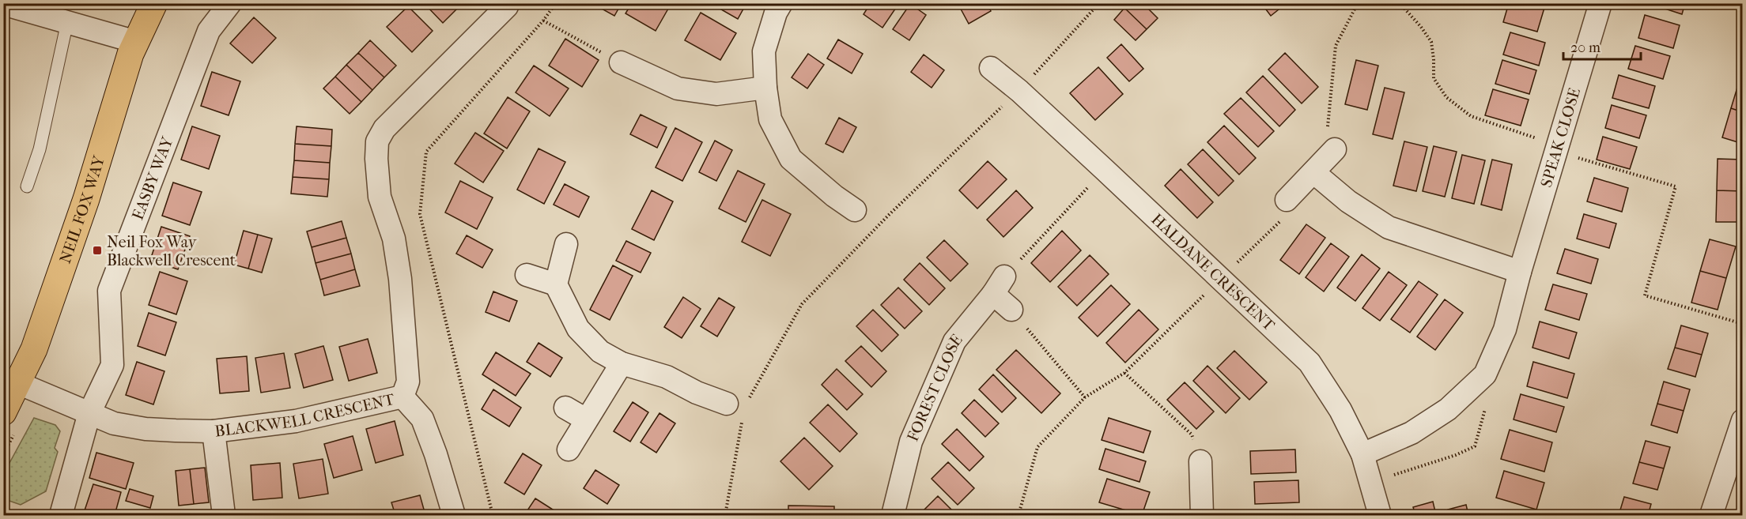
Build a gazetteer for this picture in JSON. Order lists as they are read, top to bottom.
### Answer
{
  "streets": {
    "main road": ["NEIL FOX WAY"],
    "street": [
      "SPEAK CLOSE",
      "EASBY WAY",
      "HALDANE CRESCENT",
      "FOREST CLOSE",
      "BLACKWELL CRESCENT"
    ]
  },
  "crossings": [
    ["SPEAK CLOSE", "HALDANE CRESCENT"],
    ["EASBY WAY", "BLACKWELL CRESCENT"],
    ["NEIL FOX WAY", "BLACKWELL CRESCENT"]
  ],
  "places": {
    "transit": ["Neil Fox Way Blackwell Crescent"]
  },
  "scale_bar": "20 m"
}
